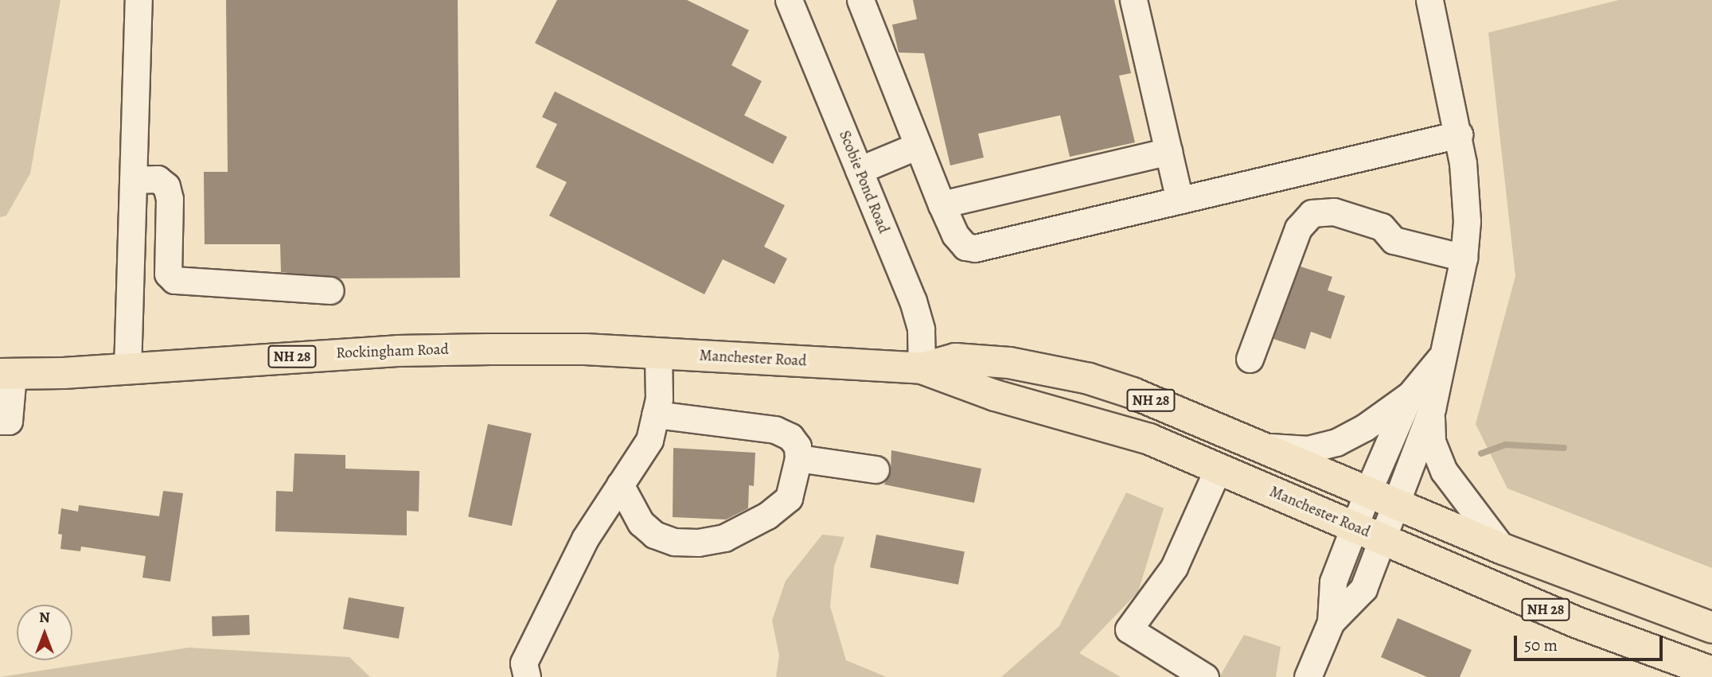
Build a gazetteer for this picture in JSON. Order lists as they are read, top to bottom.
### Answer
{
  "streets": {
    "main road": ["Rockingham Road", "NH 28", "Manchester Road"],
    "street": ["Scobie Pond Road"]
  },
  "crossings": [
    ["Scobie Pond Road", "Manchester Road"],
    ["Rockingham Road", "Manchester Road"]
  ],
  "scale_bar": "50 m",
  "north": "top"
}
